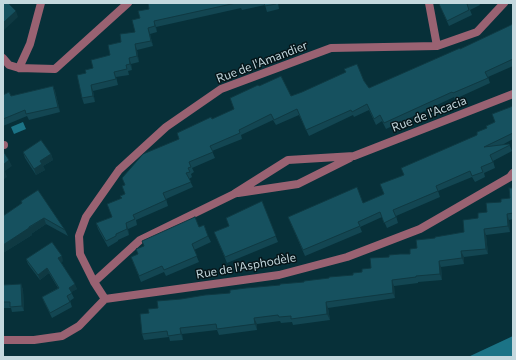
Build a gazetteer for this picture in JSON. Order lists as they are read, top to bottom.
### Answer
{
  "streets": {
    "street": ["Rue de l'Amandier", "Rue de l'Acacia", "Rue de l'Asphodèle"]
  },
  "crossings": [
    ["Rue de l'Amandier", "Rue de l'Acacia"],
    ["Rue de l'Amandier", "Rue de l'Asphodèle"]
  ]
}
